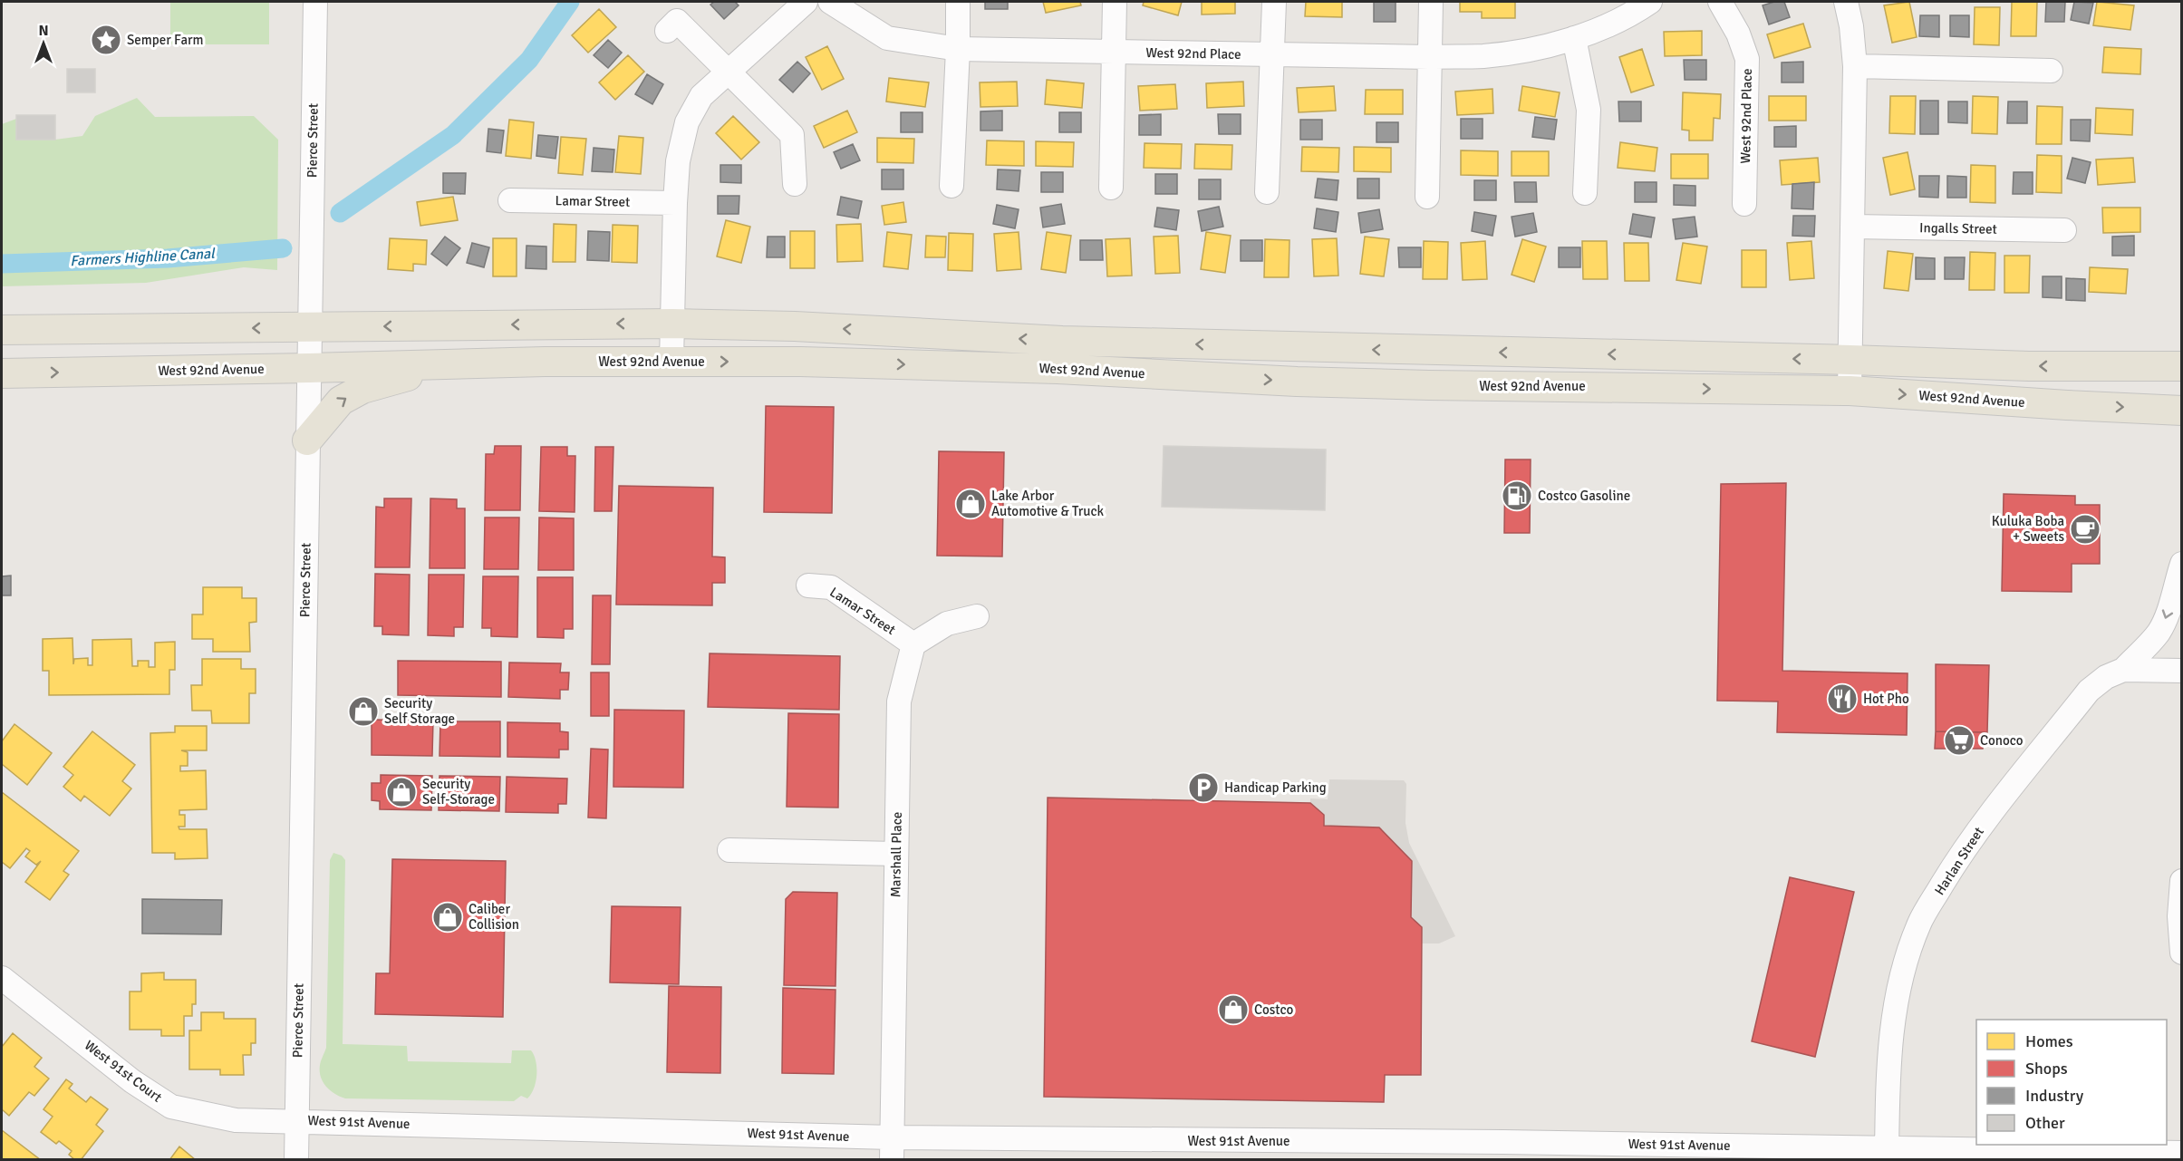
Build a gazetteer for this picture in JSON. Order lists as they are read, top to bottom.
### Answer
{
  "streets": {
    "main road": ["West 92nd Avenue"],
    "street": [
      "West 92nd Place",
      "Pierce Street",
      "Lamar Street",
      "Ingalls Street",
      "Marshall Place",
      "Harlan Street",
      "West 91st Court",
      "West 91st Avenue"
    ]
  },
  "crossings": [
    ["Pierce Street", "West 92nd Avenue"],
    ["Pierce Street", "West 91st Court"],
    ["Pierce Street", "West 91st Avenue"],
    ["Lamar Street", "Marshall Place"],
    ["Marshall Place", "West 91st Avenue"],
    ["Harlan Street", "West 91st Avenue"],
    ["West 91st Court", "West 91st Avenue"]
  ],
  "water": ["Farmers Highline Canal"],
  "places": {
    "place": ["Semper Farm"],
    "fuel station": ["Costco Gasoline"],
    "shop": [
      "Lake Arbor Automotive & Truck",
      "Security Self Storage",
      "Security Self-Storage",
      "Caliber Collision",
      "Costco"
    ],
    "cafe": ["Kuluka Boba + Sweets"],
    "restaurant": ["Hot Pho"],
    "supermarket": ["Conoco"],
    "parking": ["Handicap Parking"]
  },
  "legend": [
    "Homes",
    "Shops",
    "Industry",
    "Other"
  ],
  "north": "top"
}
